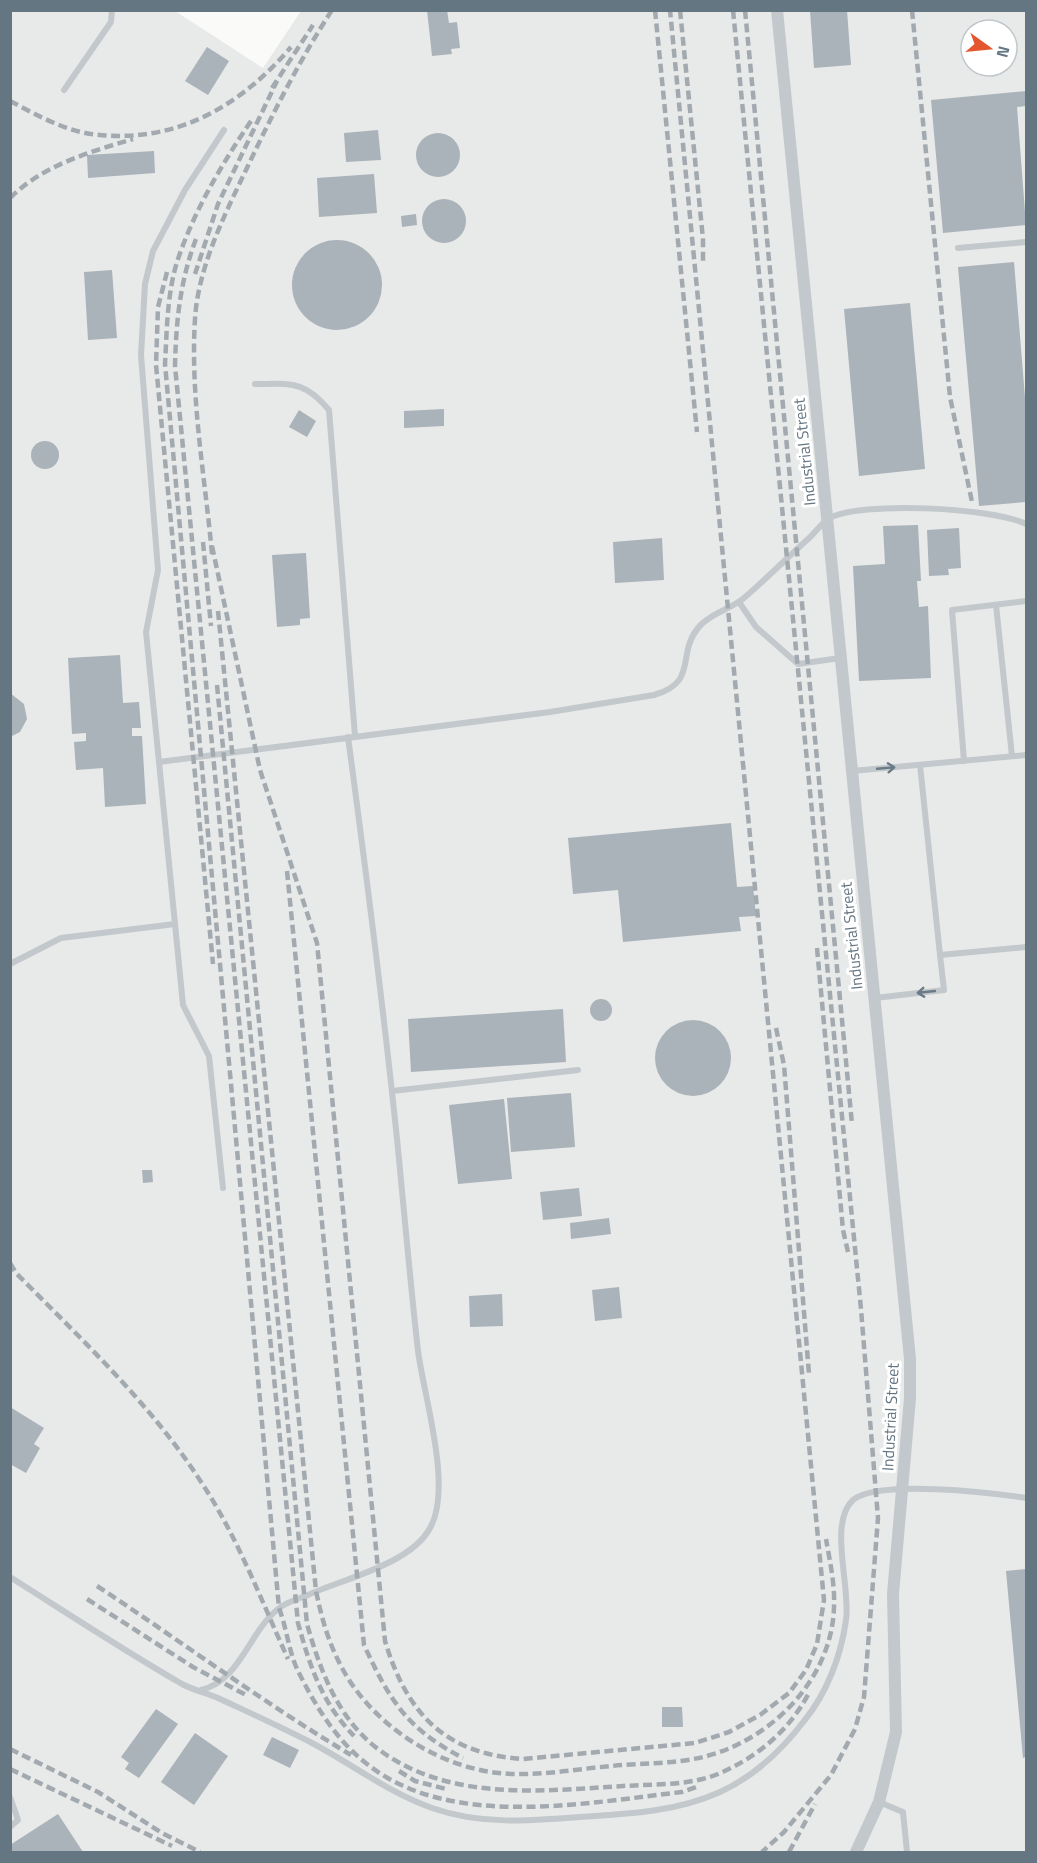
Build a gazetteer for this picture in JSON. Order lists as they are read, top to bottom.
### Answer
{
  "streets": {
    "street": ["Industrial Street"]
  },
  "north": "right"
}
